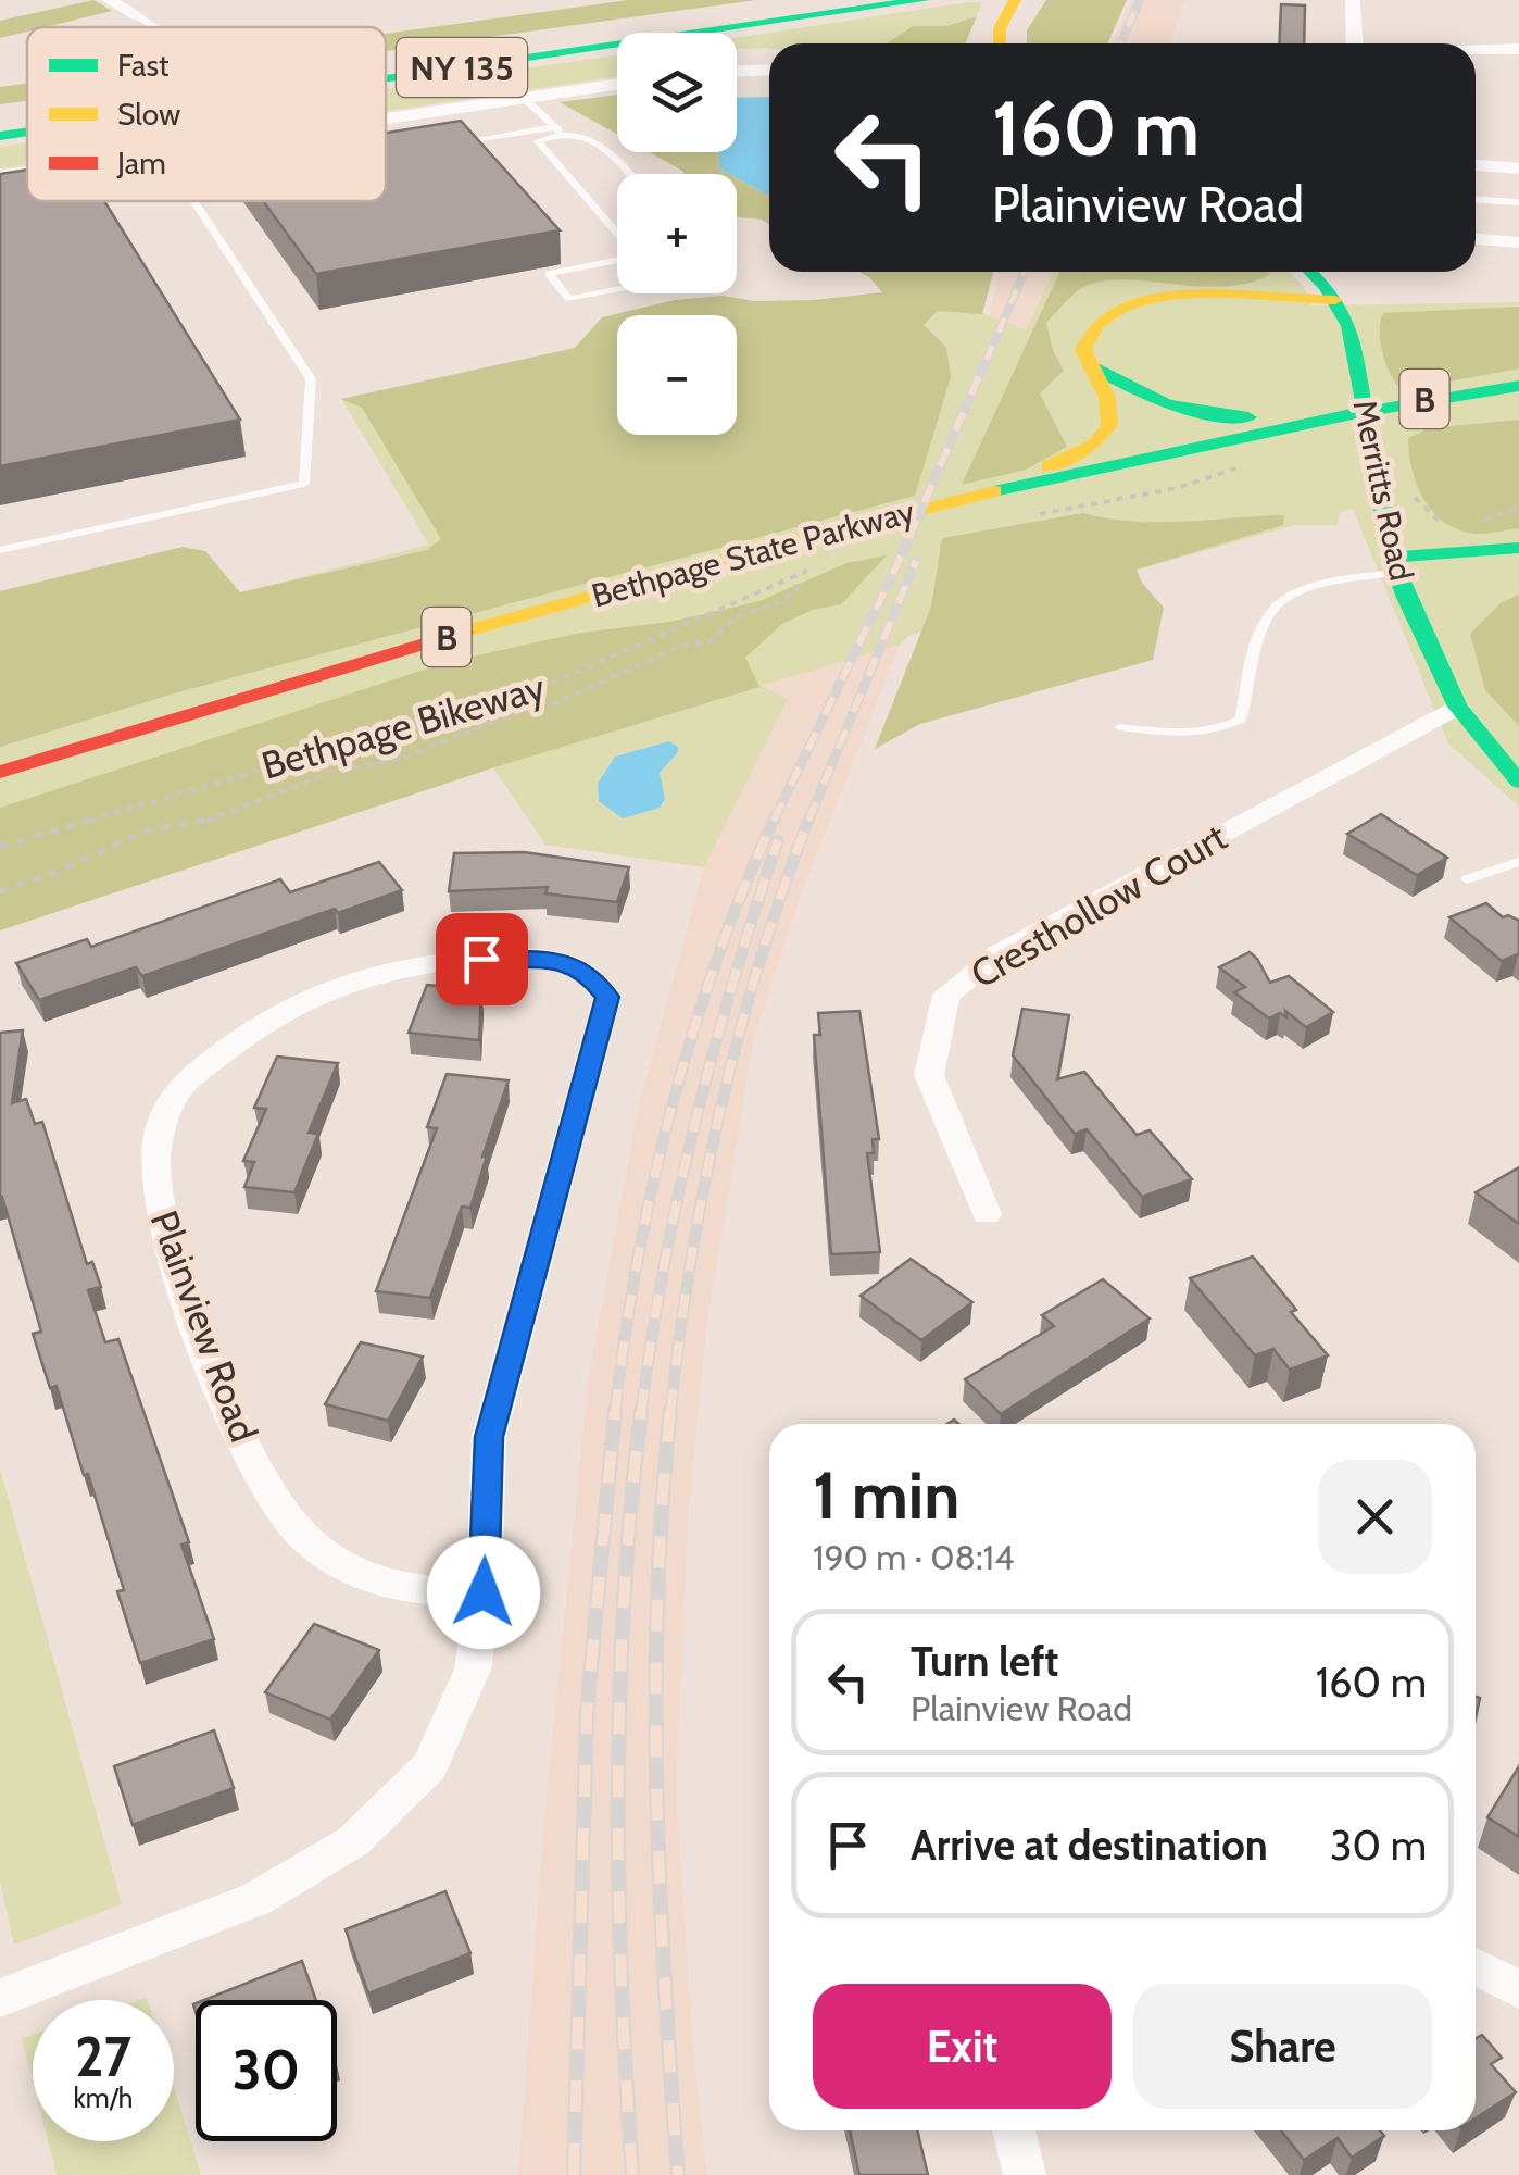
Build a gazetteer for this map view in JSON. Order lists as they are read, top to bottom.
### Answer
{
  "streets": {
    "main road": [
      "NY 135",
      "B",
      "Merritts Road",
      "Bethpage State Parkway"
    ],
    "street": ["Cresthollow Court", "Plainview Road"],
    "path": ["Bethpage Bikeway"]
  },
  "crossings": [
    ["Merritts Road", "Cresthollow Court"]
  ],
  "legend": ["Fast", "Slow", "Jam"],
  "page": {
    "map_buttons": ["+", "−"],
    "turn": ["160 m", "Plainview Road"],
    "heading": ["1 min", "190 m · 08:14"],
    "list": [
      {
        "name": "Turn left",
        "note": "Plainview Road",
        "value": "160 m"
      },
      {
        "name": "Arrive at destination",
        "value": "30 m"
      }
    ],
    "buttons": ["Exit", "Share"],
    "speed": "27 km/h",
    "limit": "30"
  }
}
